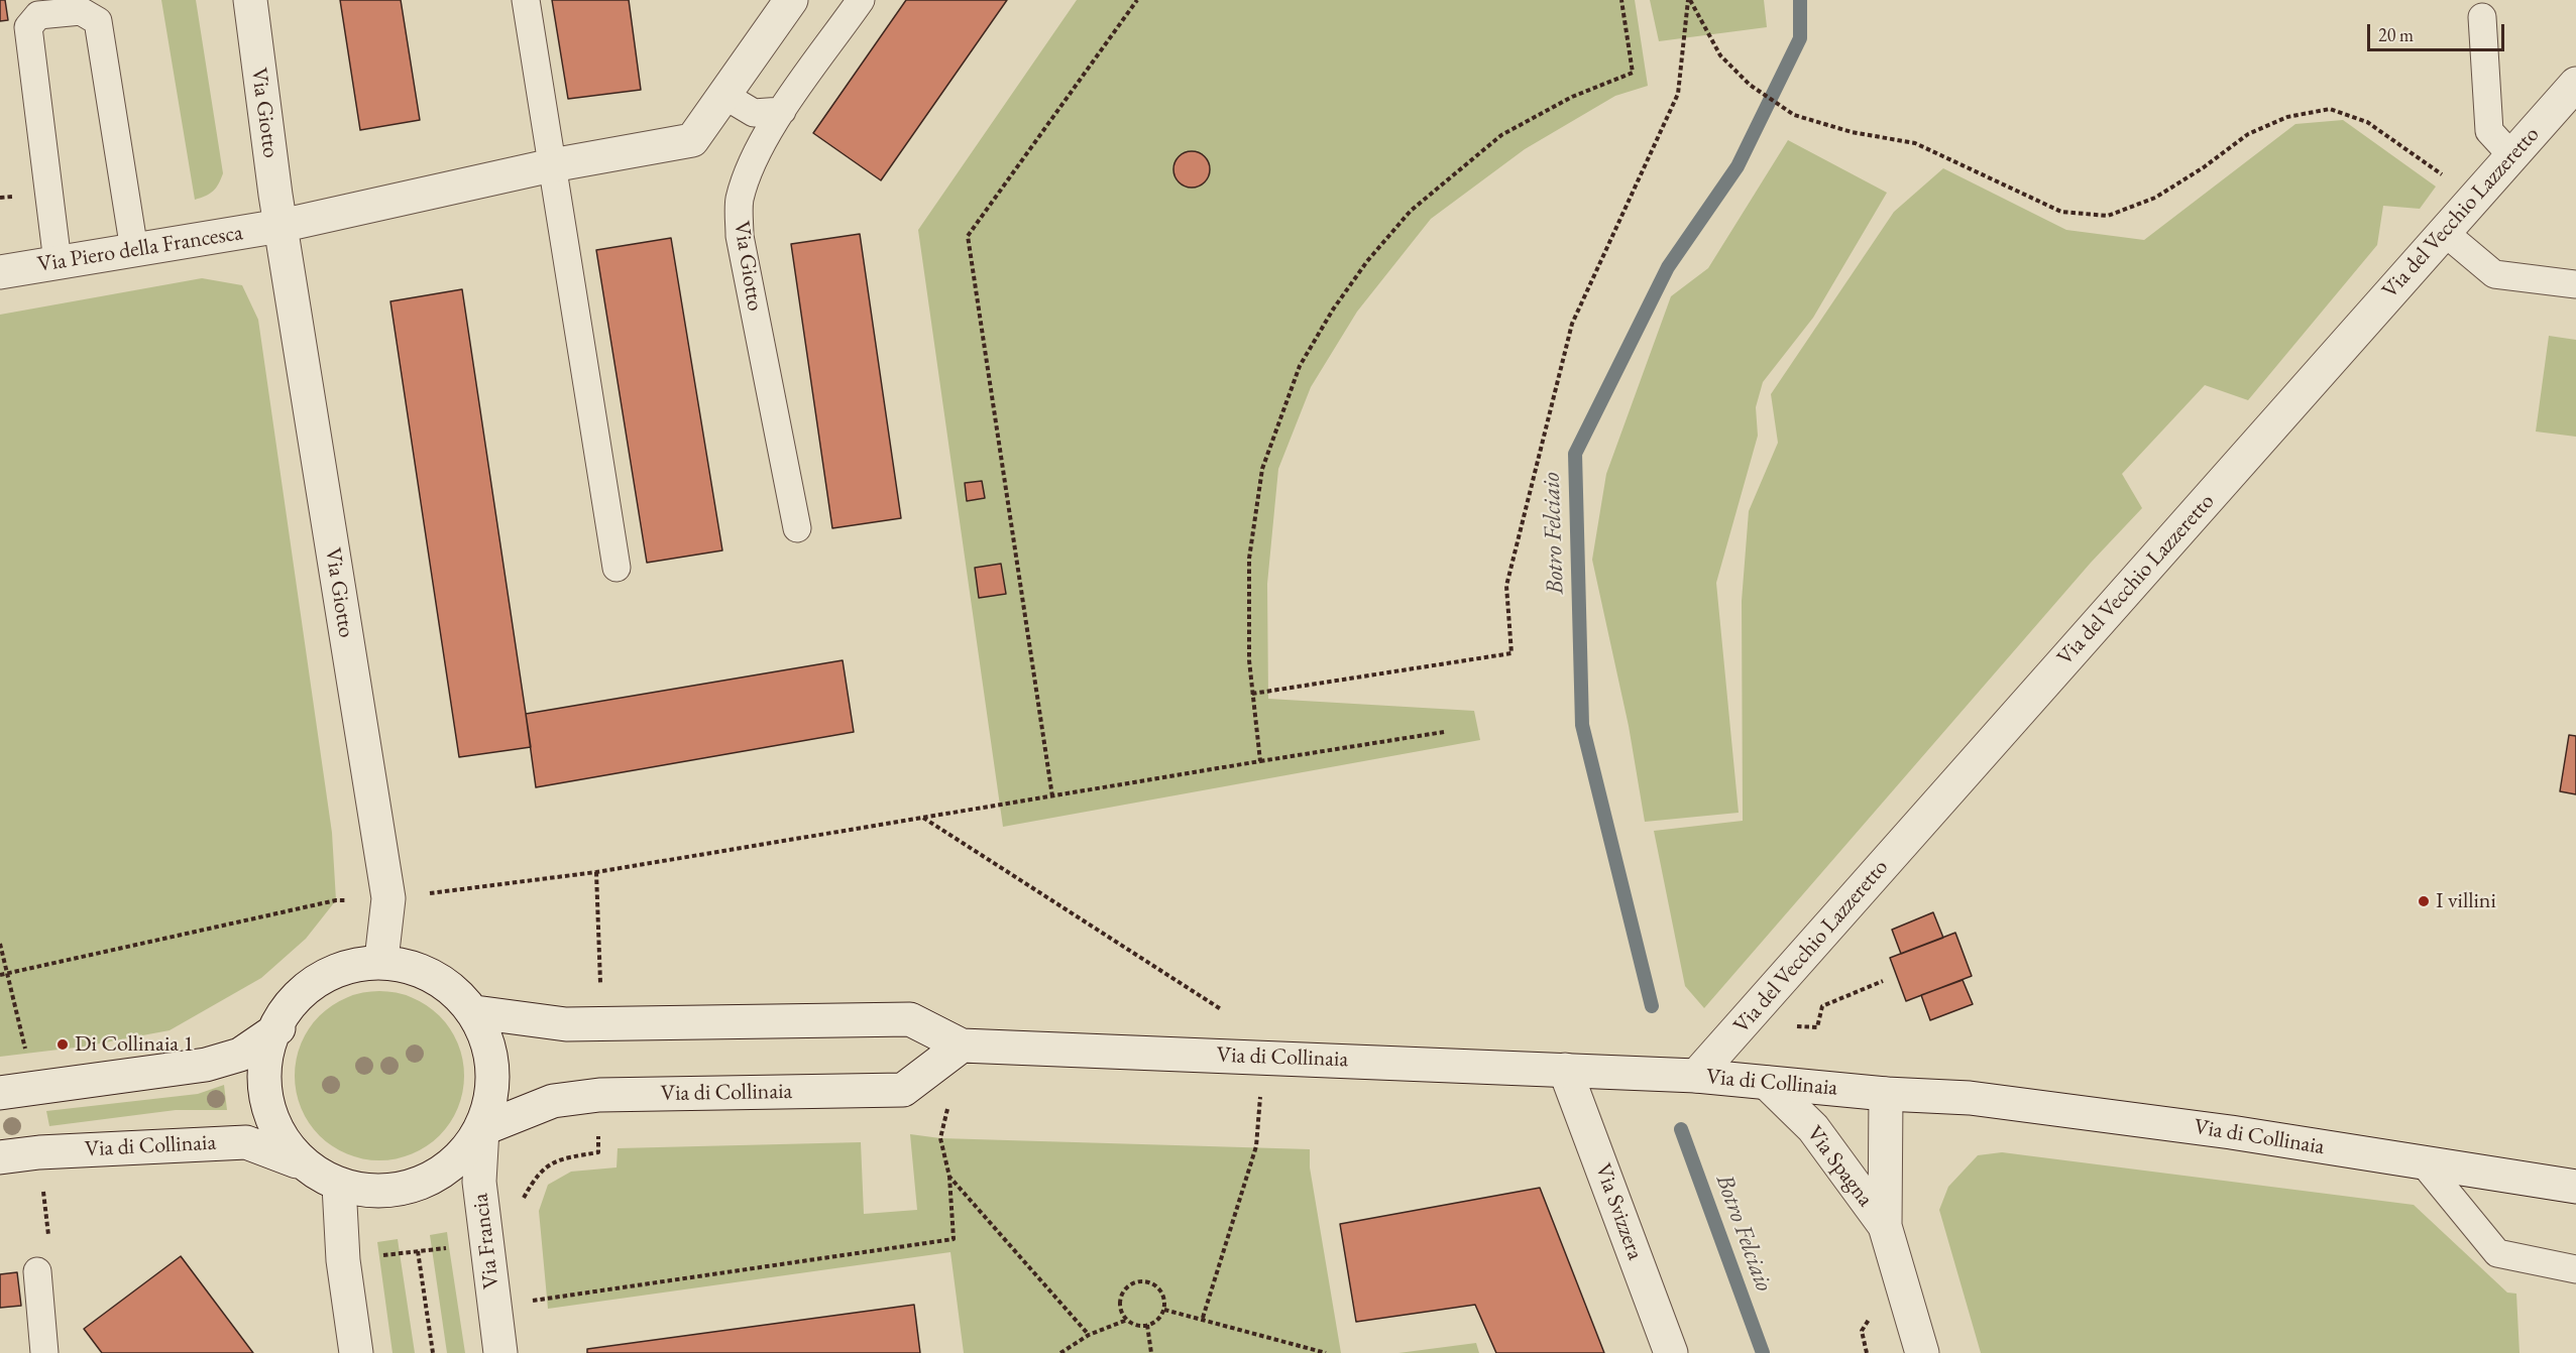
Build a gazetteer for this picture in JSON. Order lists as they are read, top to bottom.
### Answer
{
  "streets": {
    "street": [
      "Via Giotto",
      "Via del Vecchio Lazzeretto",
      "Via Piero della Francesca",
      "Via di Collinaia",
      "Via Spagna",
      "Via Svizzera",
      "Via Francia"
    ]
  },
  "crossings": [
    ["Via Giotto", "Via Piero della Francesca"],
    ["Via del Vecchio Lazzeretto", "Via di Collinaia"],
    ["Via di Collinaia", "Via Spagna"],
    ["Via di Collinaia", "Via Svizzera"],
    ["Via di Collinaia", "Via Francia"]
  ],
  "water": ["Botro Felciaio"],
  "places": ["I villini", "Di Collinaia 1"],
  "scale_bar": "20 m"
}
